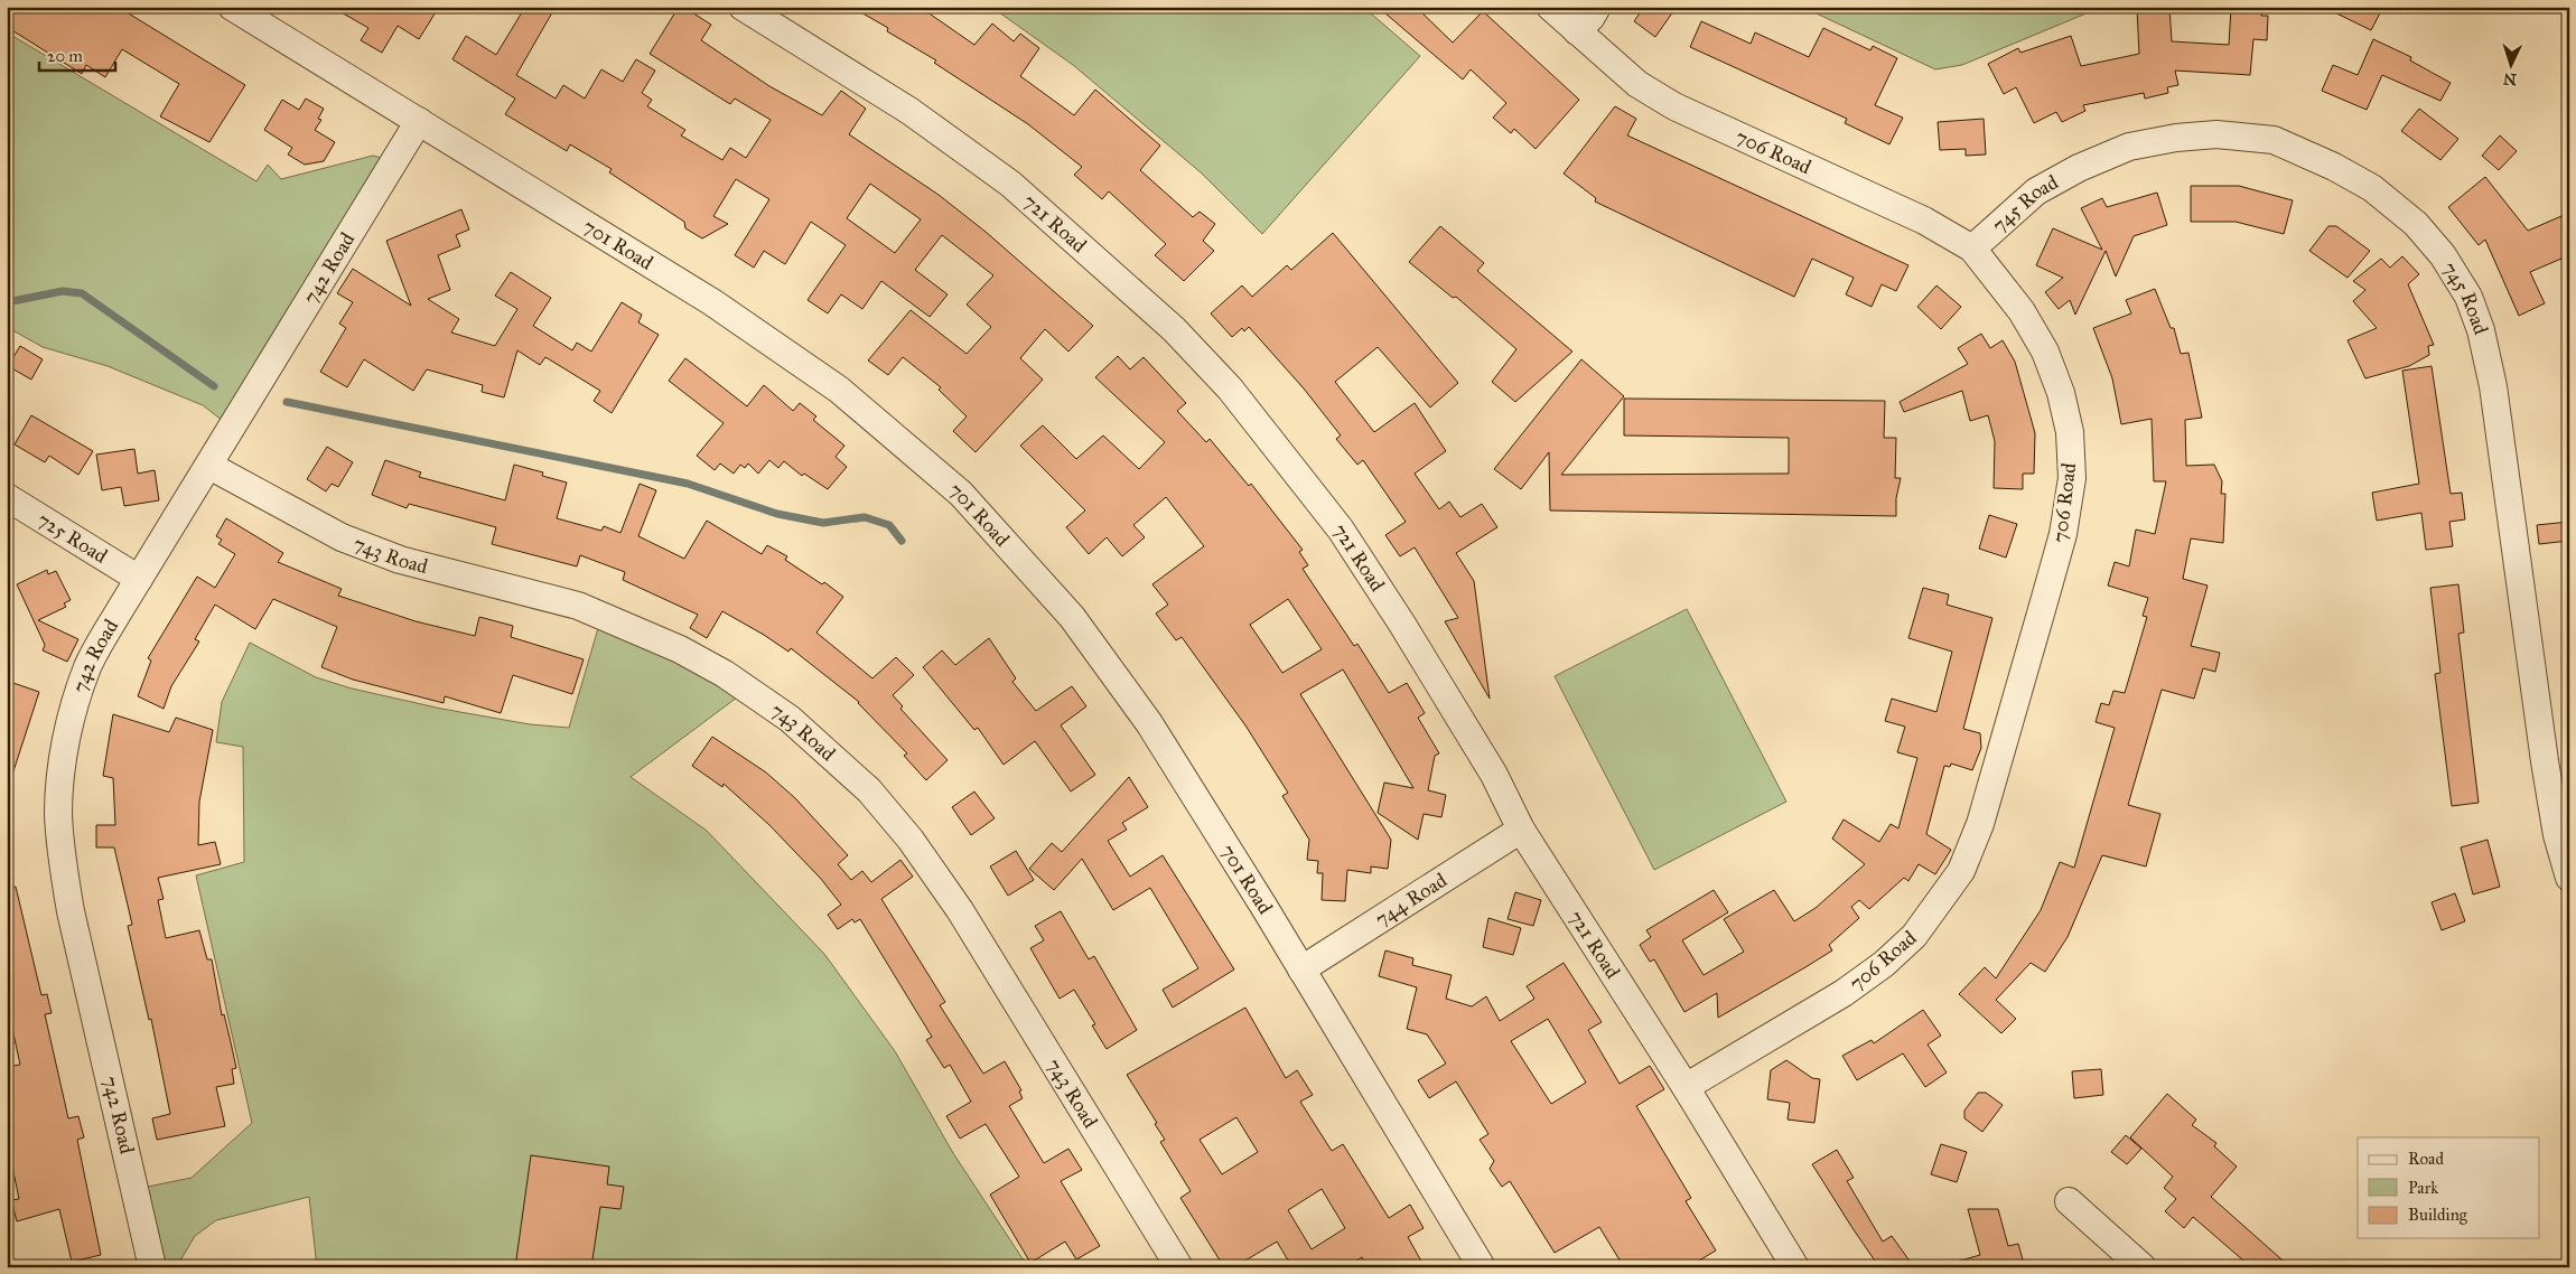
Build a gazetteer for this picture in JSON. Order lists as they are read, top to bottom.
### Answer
{
  "streets": {
    "street": [
      "706 Road",
      "745 Road",
      "721 Road",
      "701 Road",
      "742 Road",
      "725 Road",
      "743 Road",
      "744 Road"
    ]
  },
  "crossings": [
    ["706 Road", "745 Road"],
    ["706 Road", "721 Road"],
    ["721 Road", "744 Road"],
    ["701 Road", "742 Road"],
    ["701 Road", "744 Road"],
    ["742 Road", "725 Road"],
    ["742 Road", "743 Road"]
  ],
  "legend": ["Road", "Park", "Building"],
  "scale_bar": "20 m",
  "north": "bottom"
}
